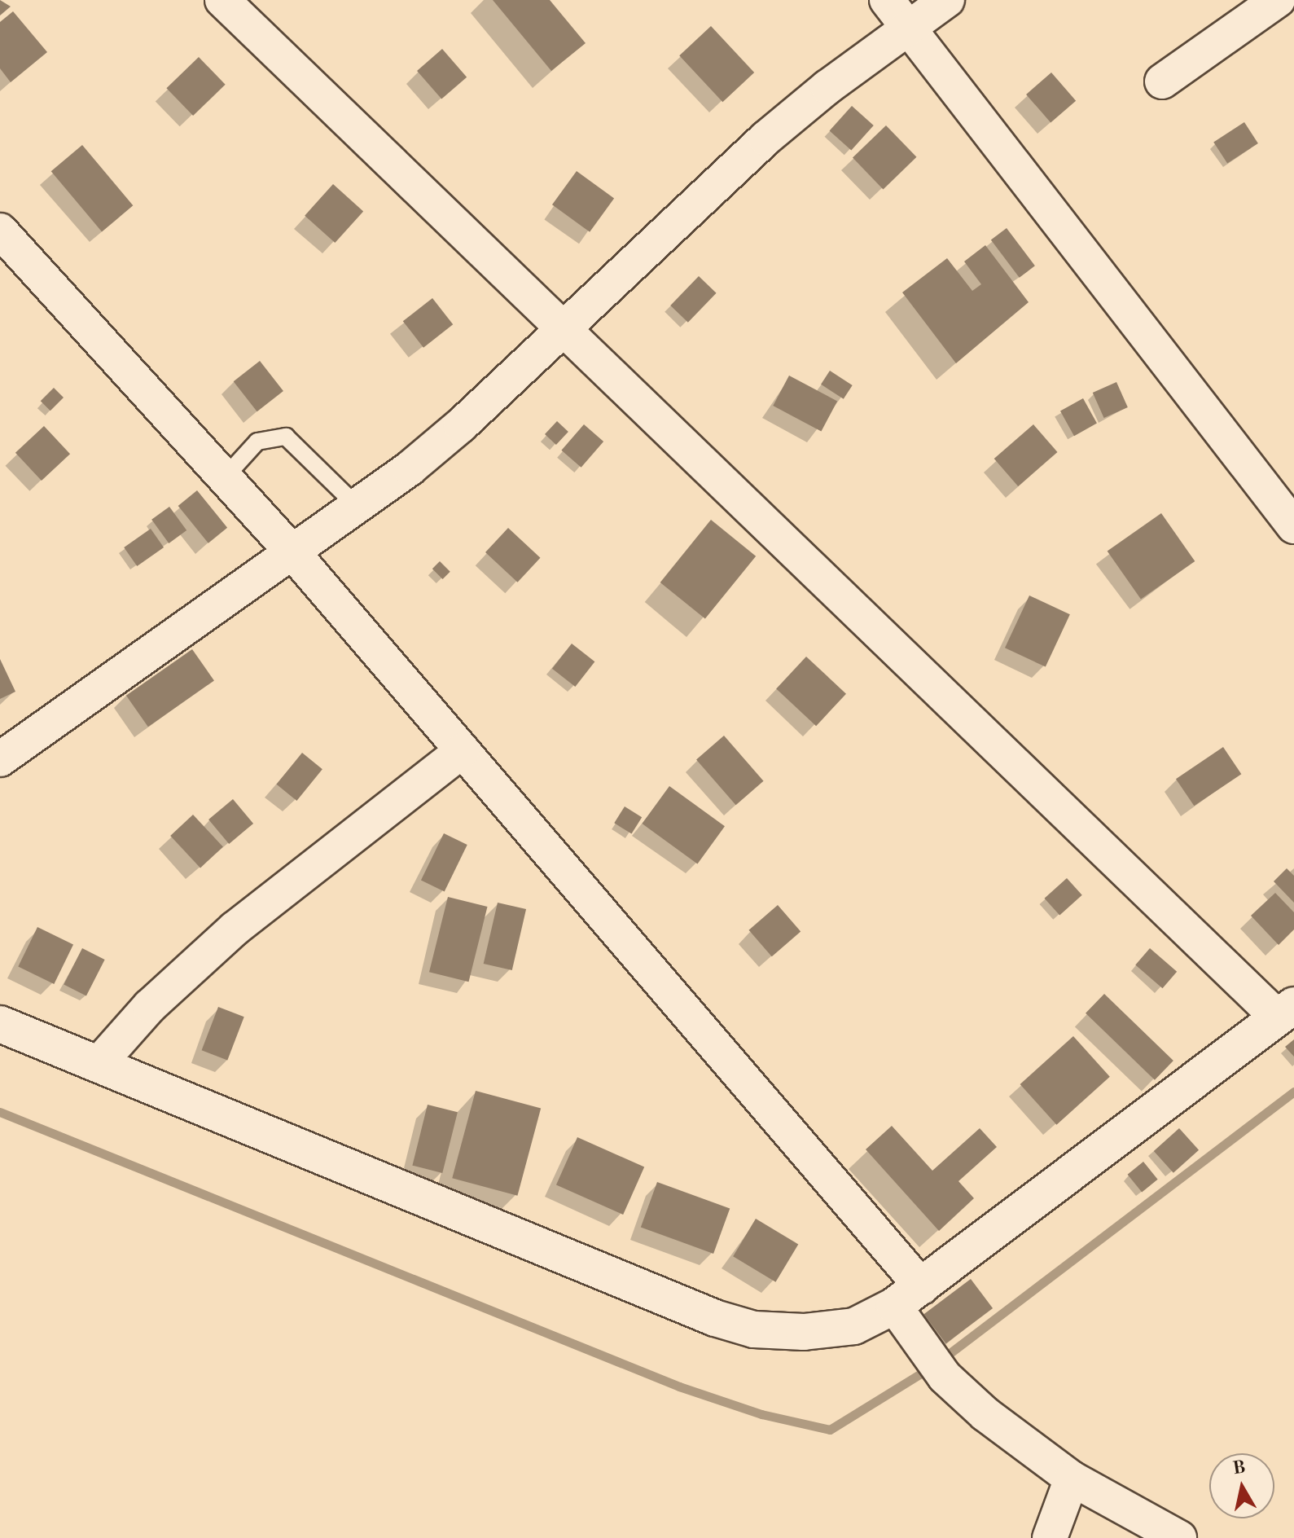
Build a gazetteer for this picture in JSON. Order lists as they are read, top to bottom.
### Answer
{
  "north": "top"
}
